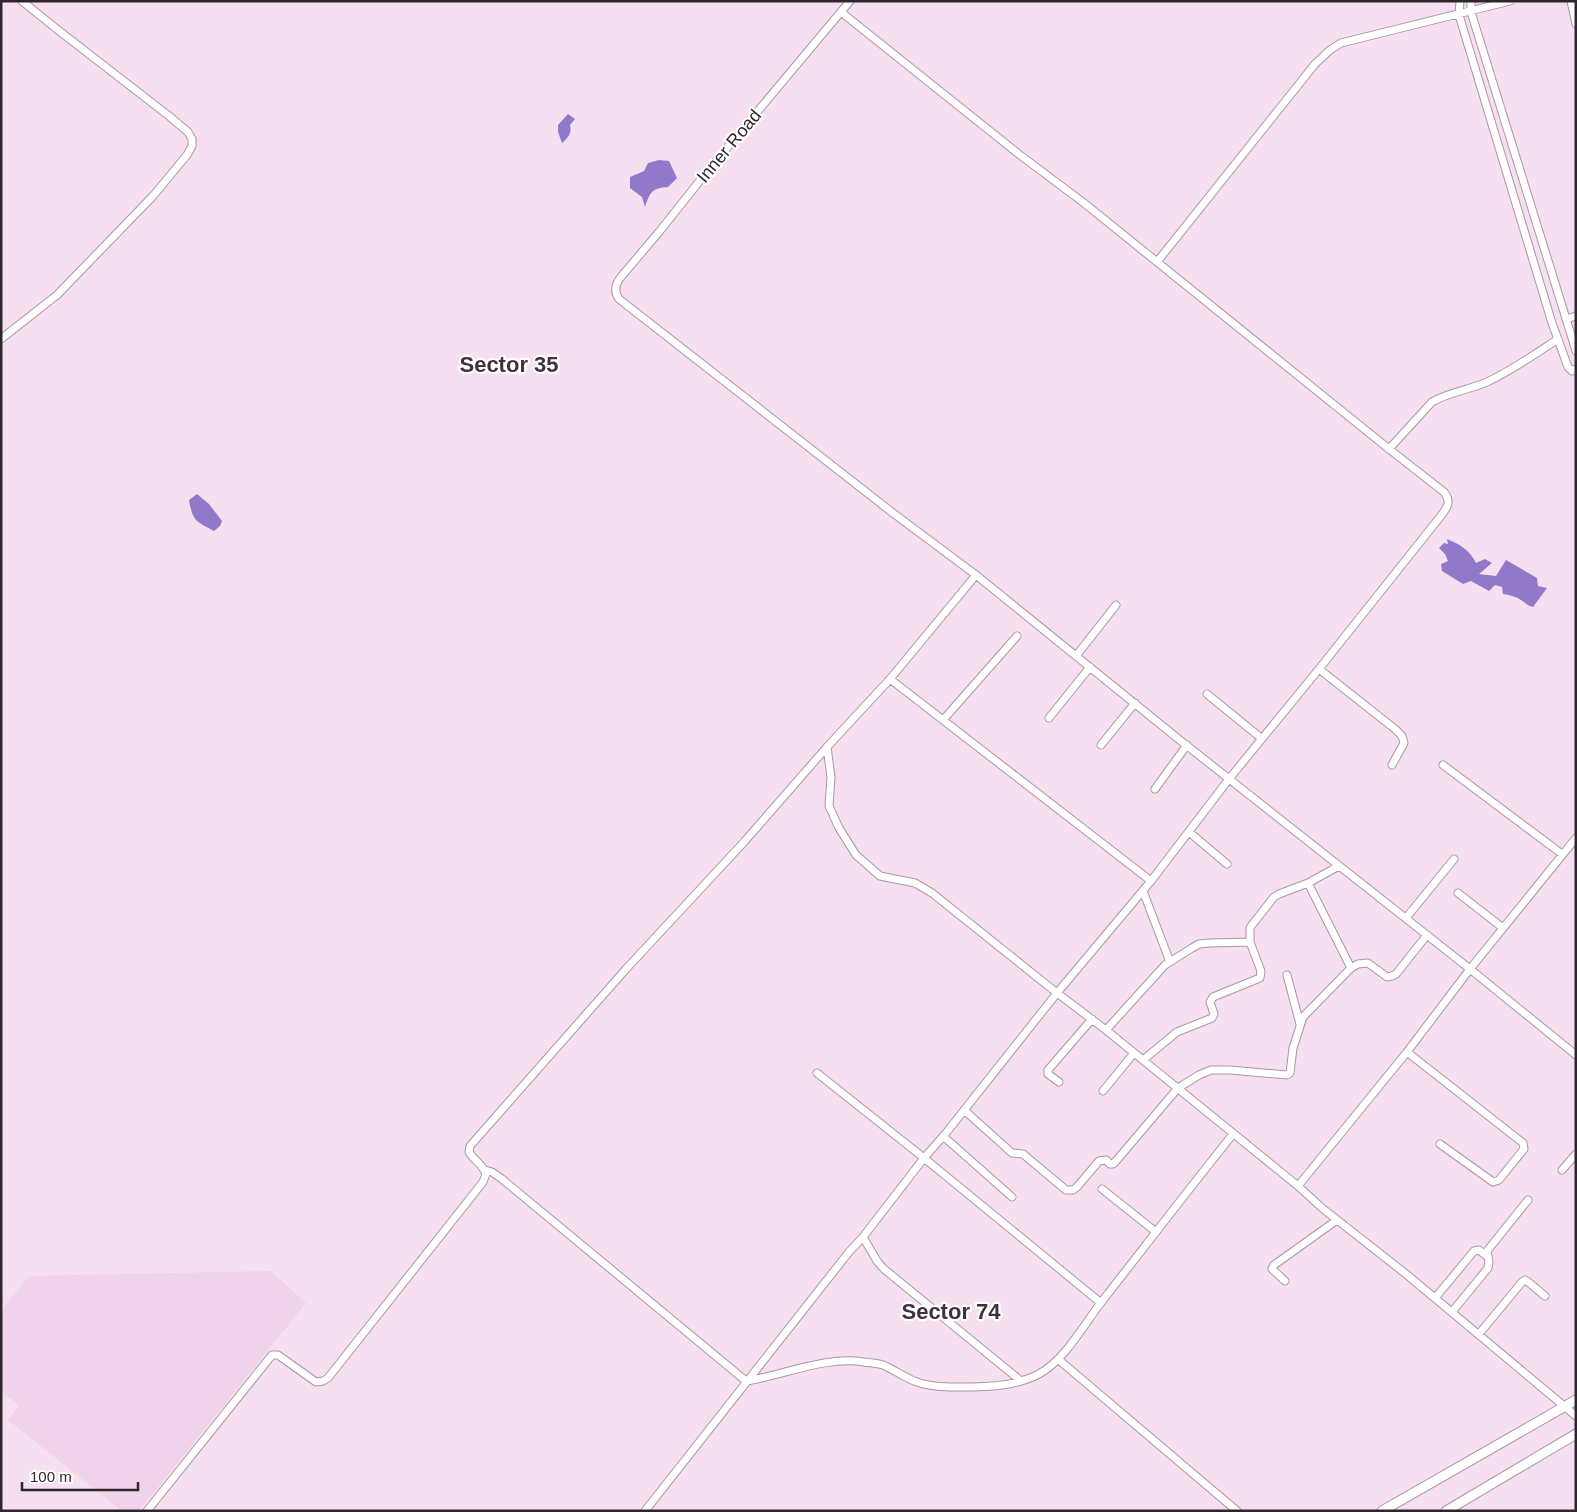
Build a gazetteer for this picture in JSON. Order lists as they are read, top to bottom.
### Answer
{
  "streets": {
    "street": ["Inner Road"]
  },
  "districts": ["Sector 35", "Sector 74"],
  "scale_bar": "100 m"
}
